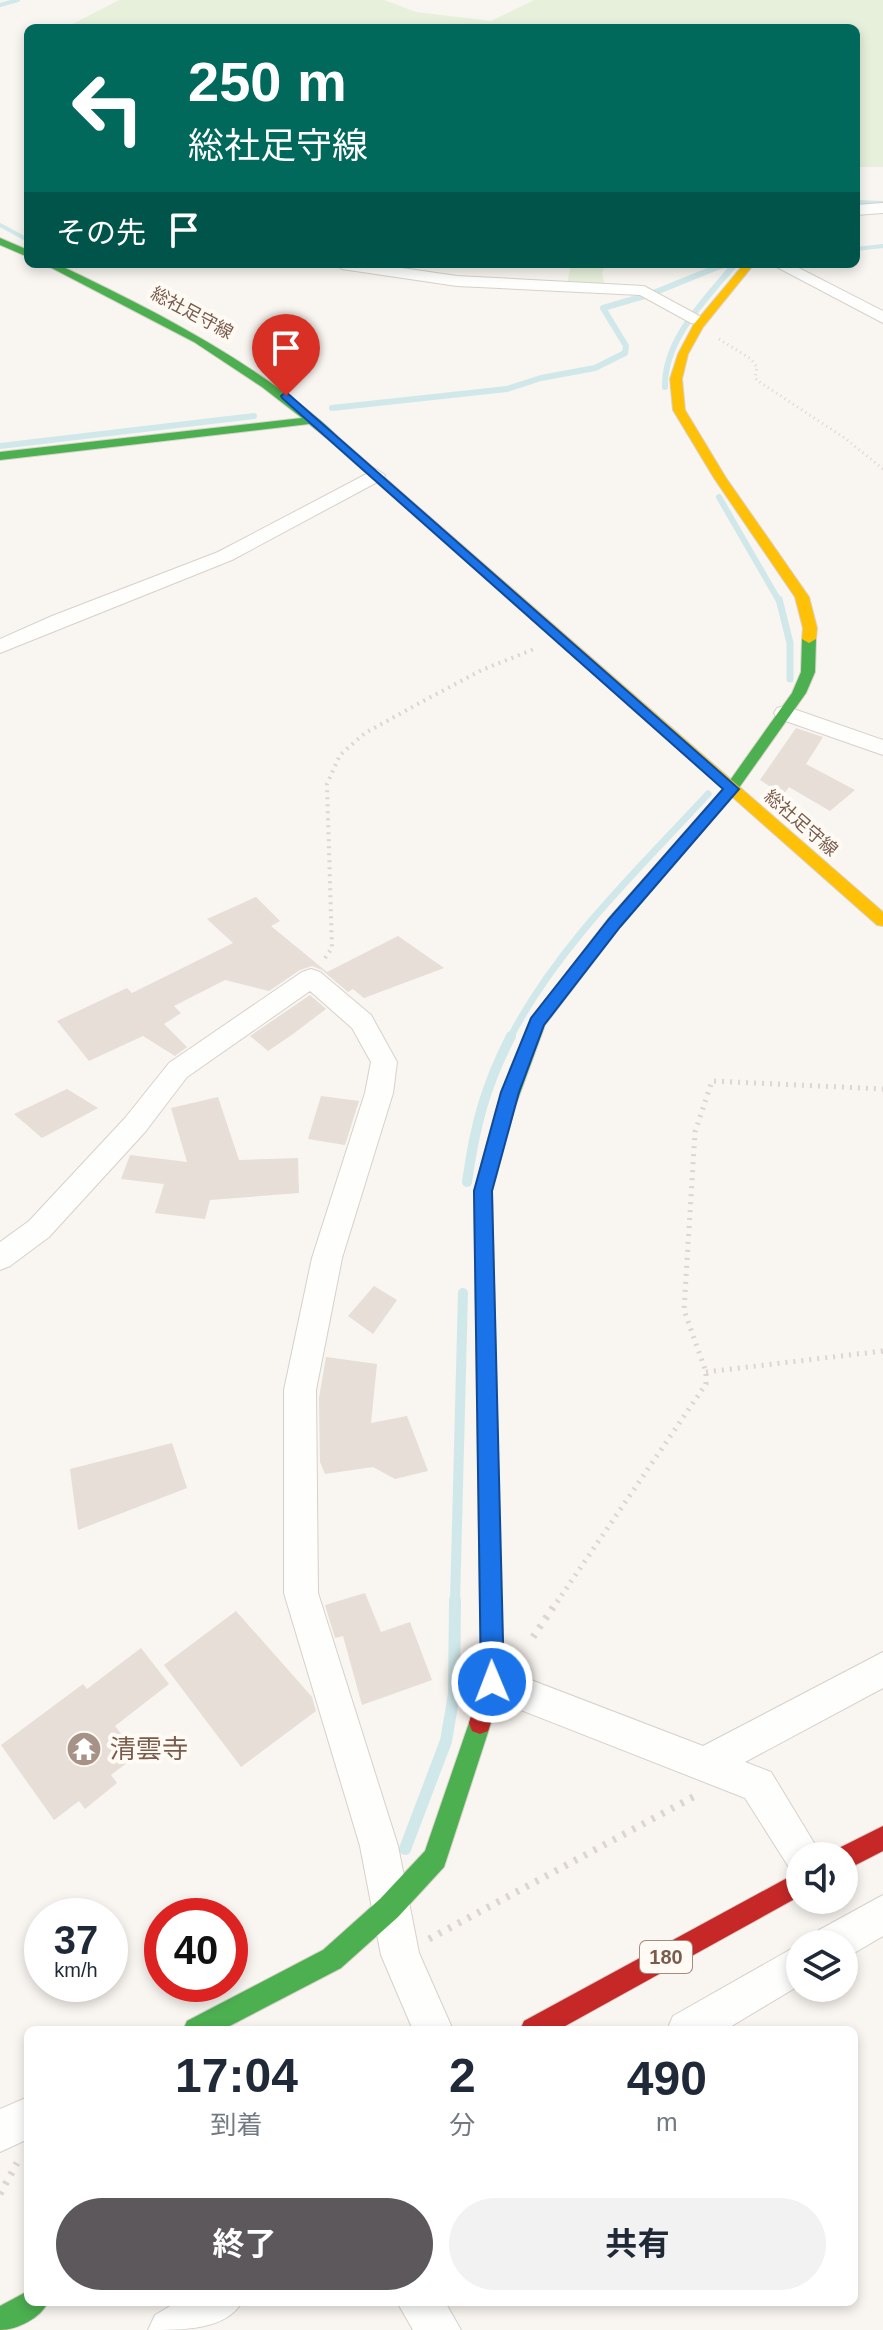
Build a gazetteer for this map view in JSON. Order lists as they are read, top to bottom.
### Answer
{
  "streets": {
    "main road": ["総社足守線", "180"]
  },
  "places": {
    "temple": ["清雲寺"]
  },
  "page": {
    "turn": ["250 m", "総社足守線"],
    "then": "その先",
    "speed": "37 km/h",
    "limit": "40",
    "eta": [
      "17:04",
      "到着",
      "2",
      "分",
      "490",
      "m"
    ],
    "buttons": ["終了", "共有"]
  }
}
